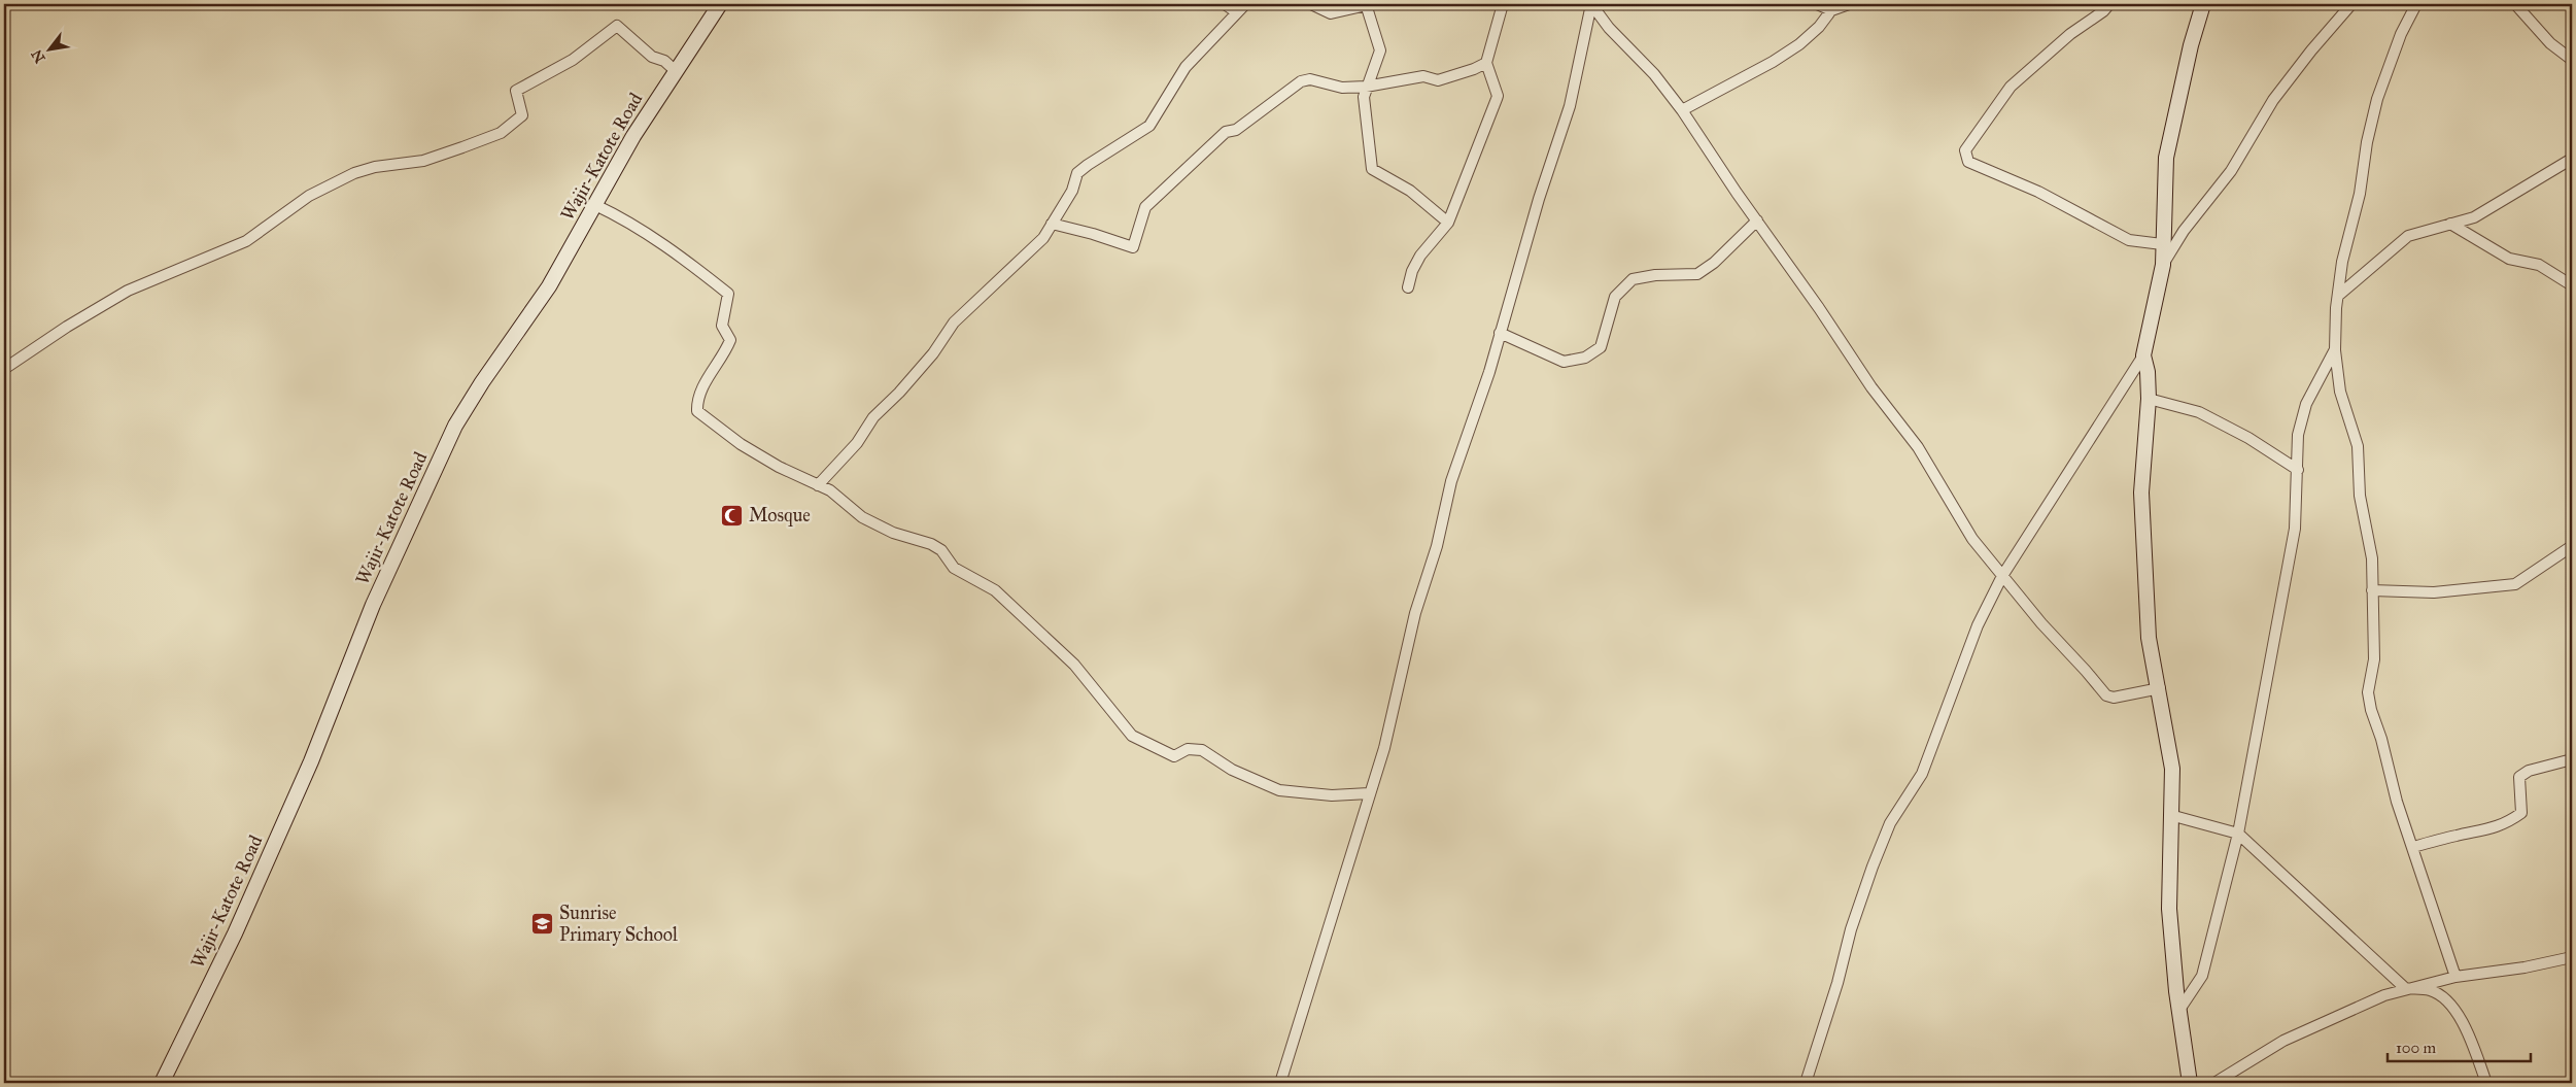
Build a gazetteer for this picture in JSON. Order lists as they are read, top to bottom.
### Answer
{
  "streets": {
    "street": ["Wajir-Katote Road"]
  },
  "places": {
    "mosque": ["Mosque"],
    "school or university": ["Sunrise Primary School"]
  },
  "scale_bar": "100 m",
  "north": "bottom left"
}
